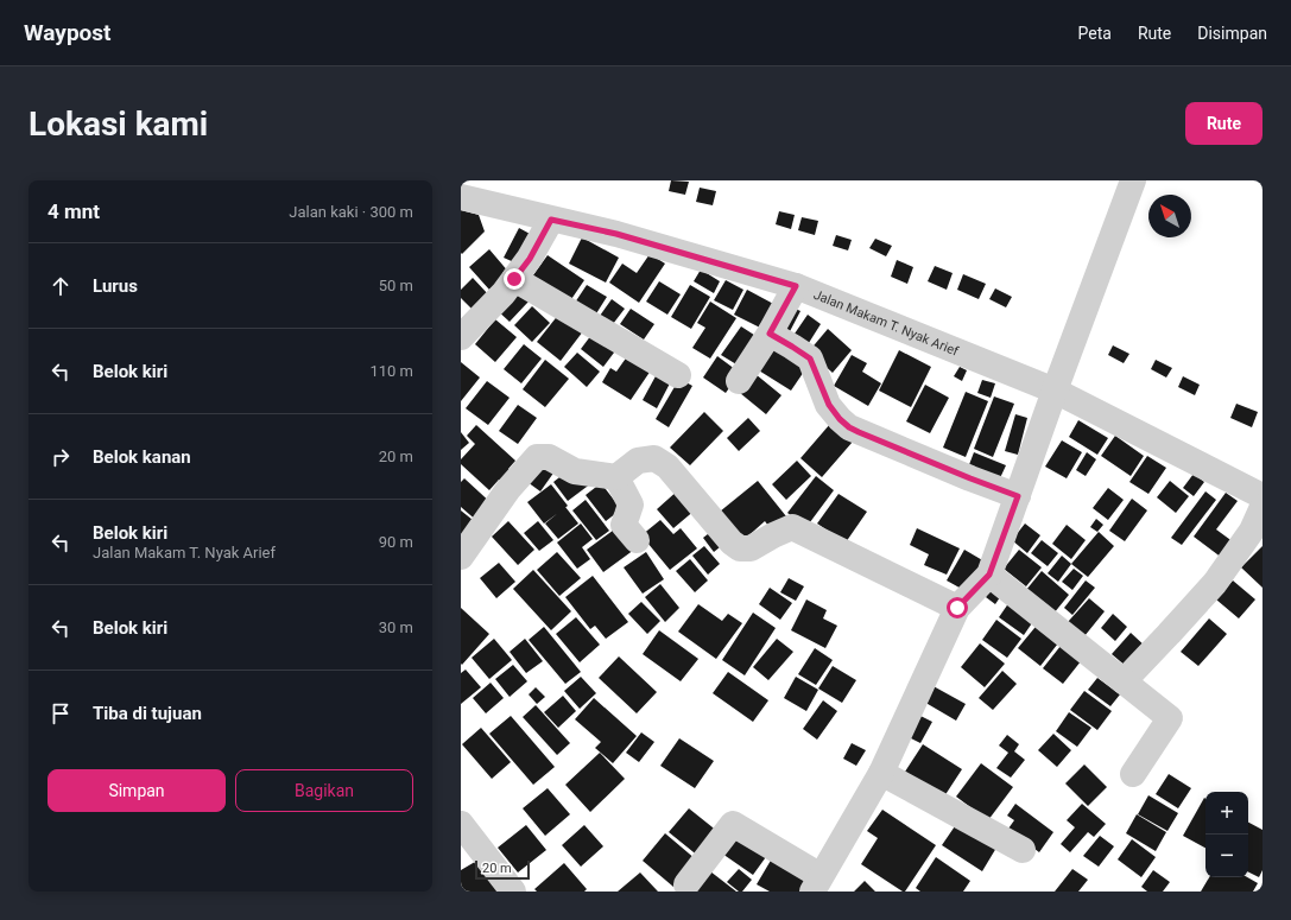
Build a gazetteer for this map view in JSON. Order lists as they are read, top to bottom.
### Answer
{
  "streets": {
    "street": ["Jalan Makam T. Nyak Arief"]
  },
  "scale_bar": "20 m",
  "north": "top left",
  "page": {
    "header": "Waypost",
    "nav": ["Peta", "Rute", "Disimpan"],
    "buttons": [
      "Rute",
      ["Simpan", "Bagikan"]
    ],
    "title": "Lokasi kami",
    "heading": ["4 mnt", "Jalan kaki · 300 m"],
    "list": [
      ["Lurus", "50 m"],
      ["Belok kiri", "110 m"],
      ["Belok kanan", "20 m"],
      ["Belok kiri", "Jalan Makam T. Nyak Arief", "90 m"],
      ["Belok kiri", "30 m"],
      "Tiba di tujuan"
    ],
    "map_buttons": ["+", "−"],
    "scale": "20 m"
  }
}
